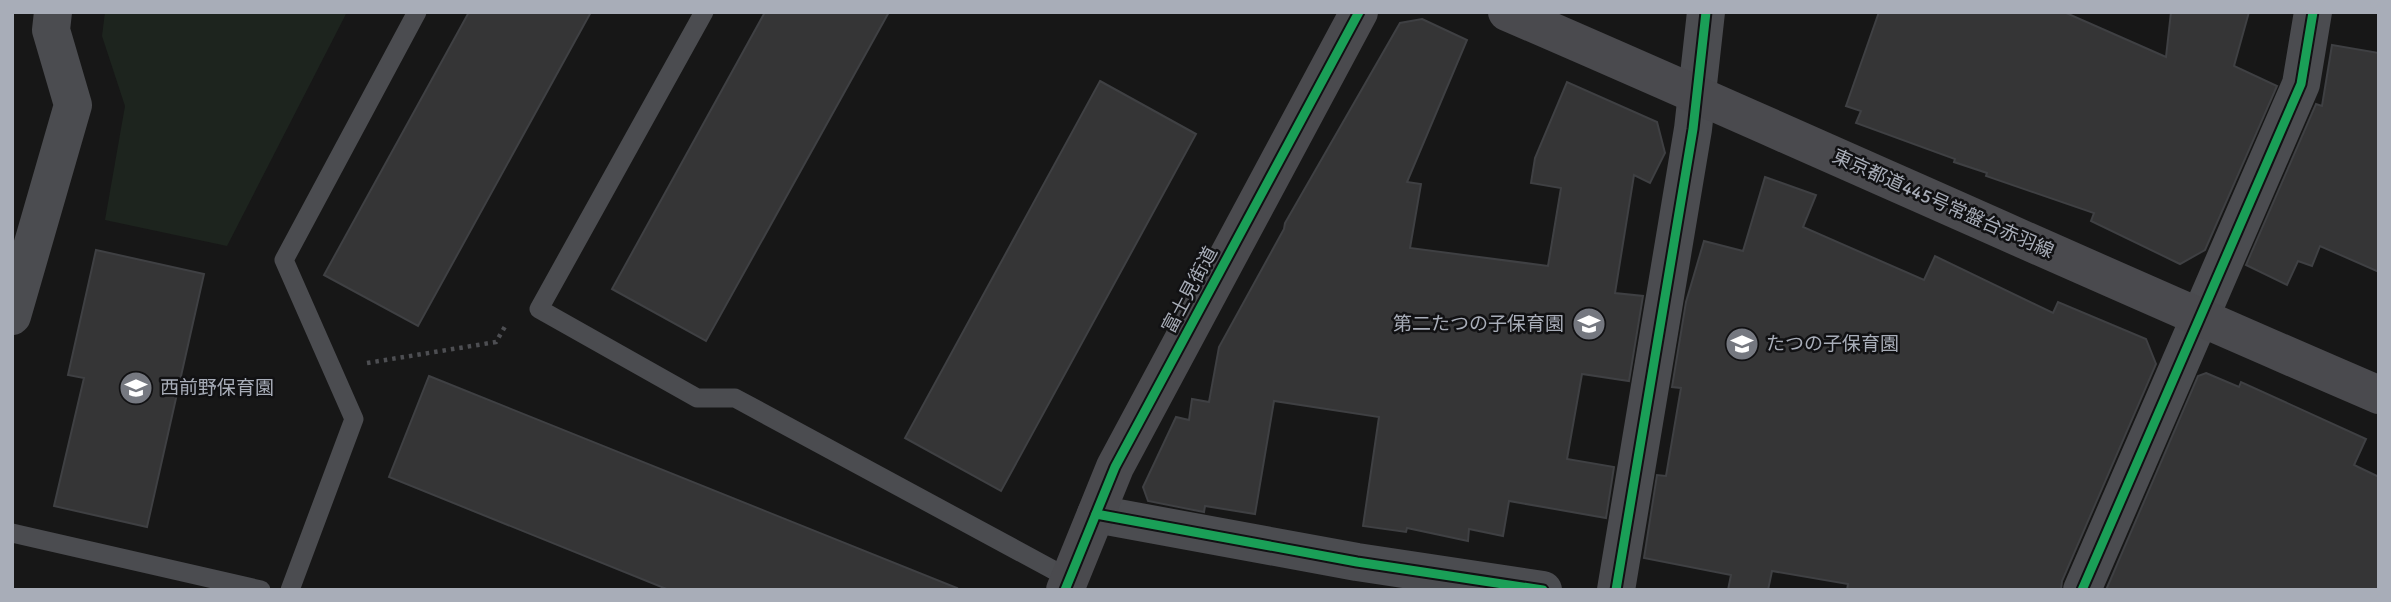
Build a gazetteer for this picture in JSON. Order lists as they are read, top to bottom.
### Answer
{
  "streets": {
    "main road": ["東京都道445号常盤台赤羽線", "富士見街道"]
  },
  "places": {
    "school or university": ["第二たつの子保育園", "たつの子保育園", "西前野保育園"]
  }
}
